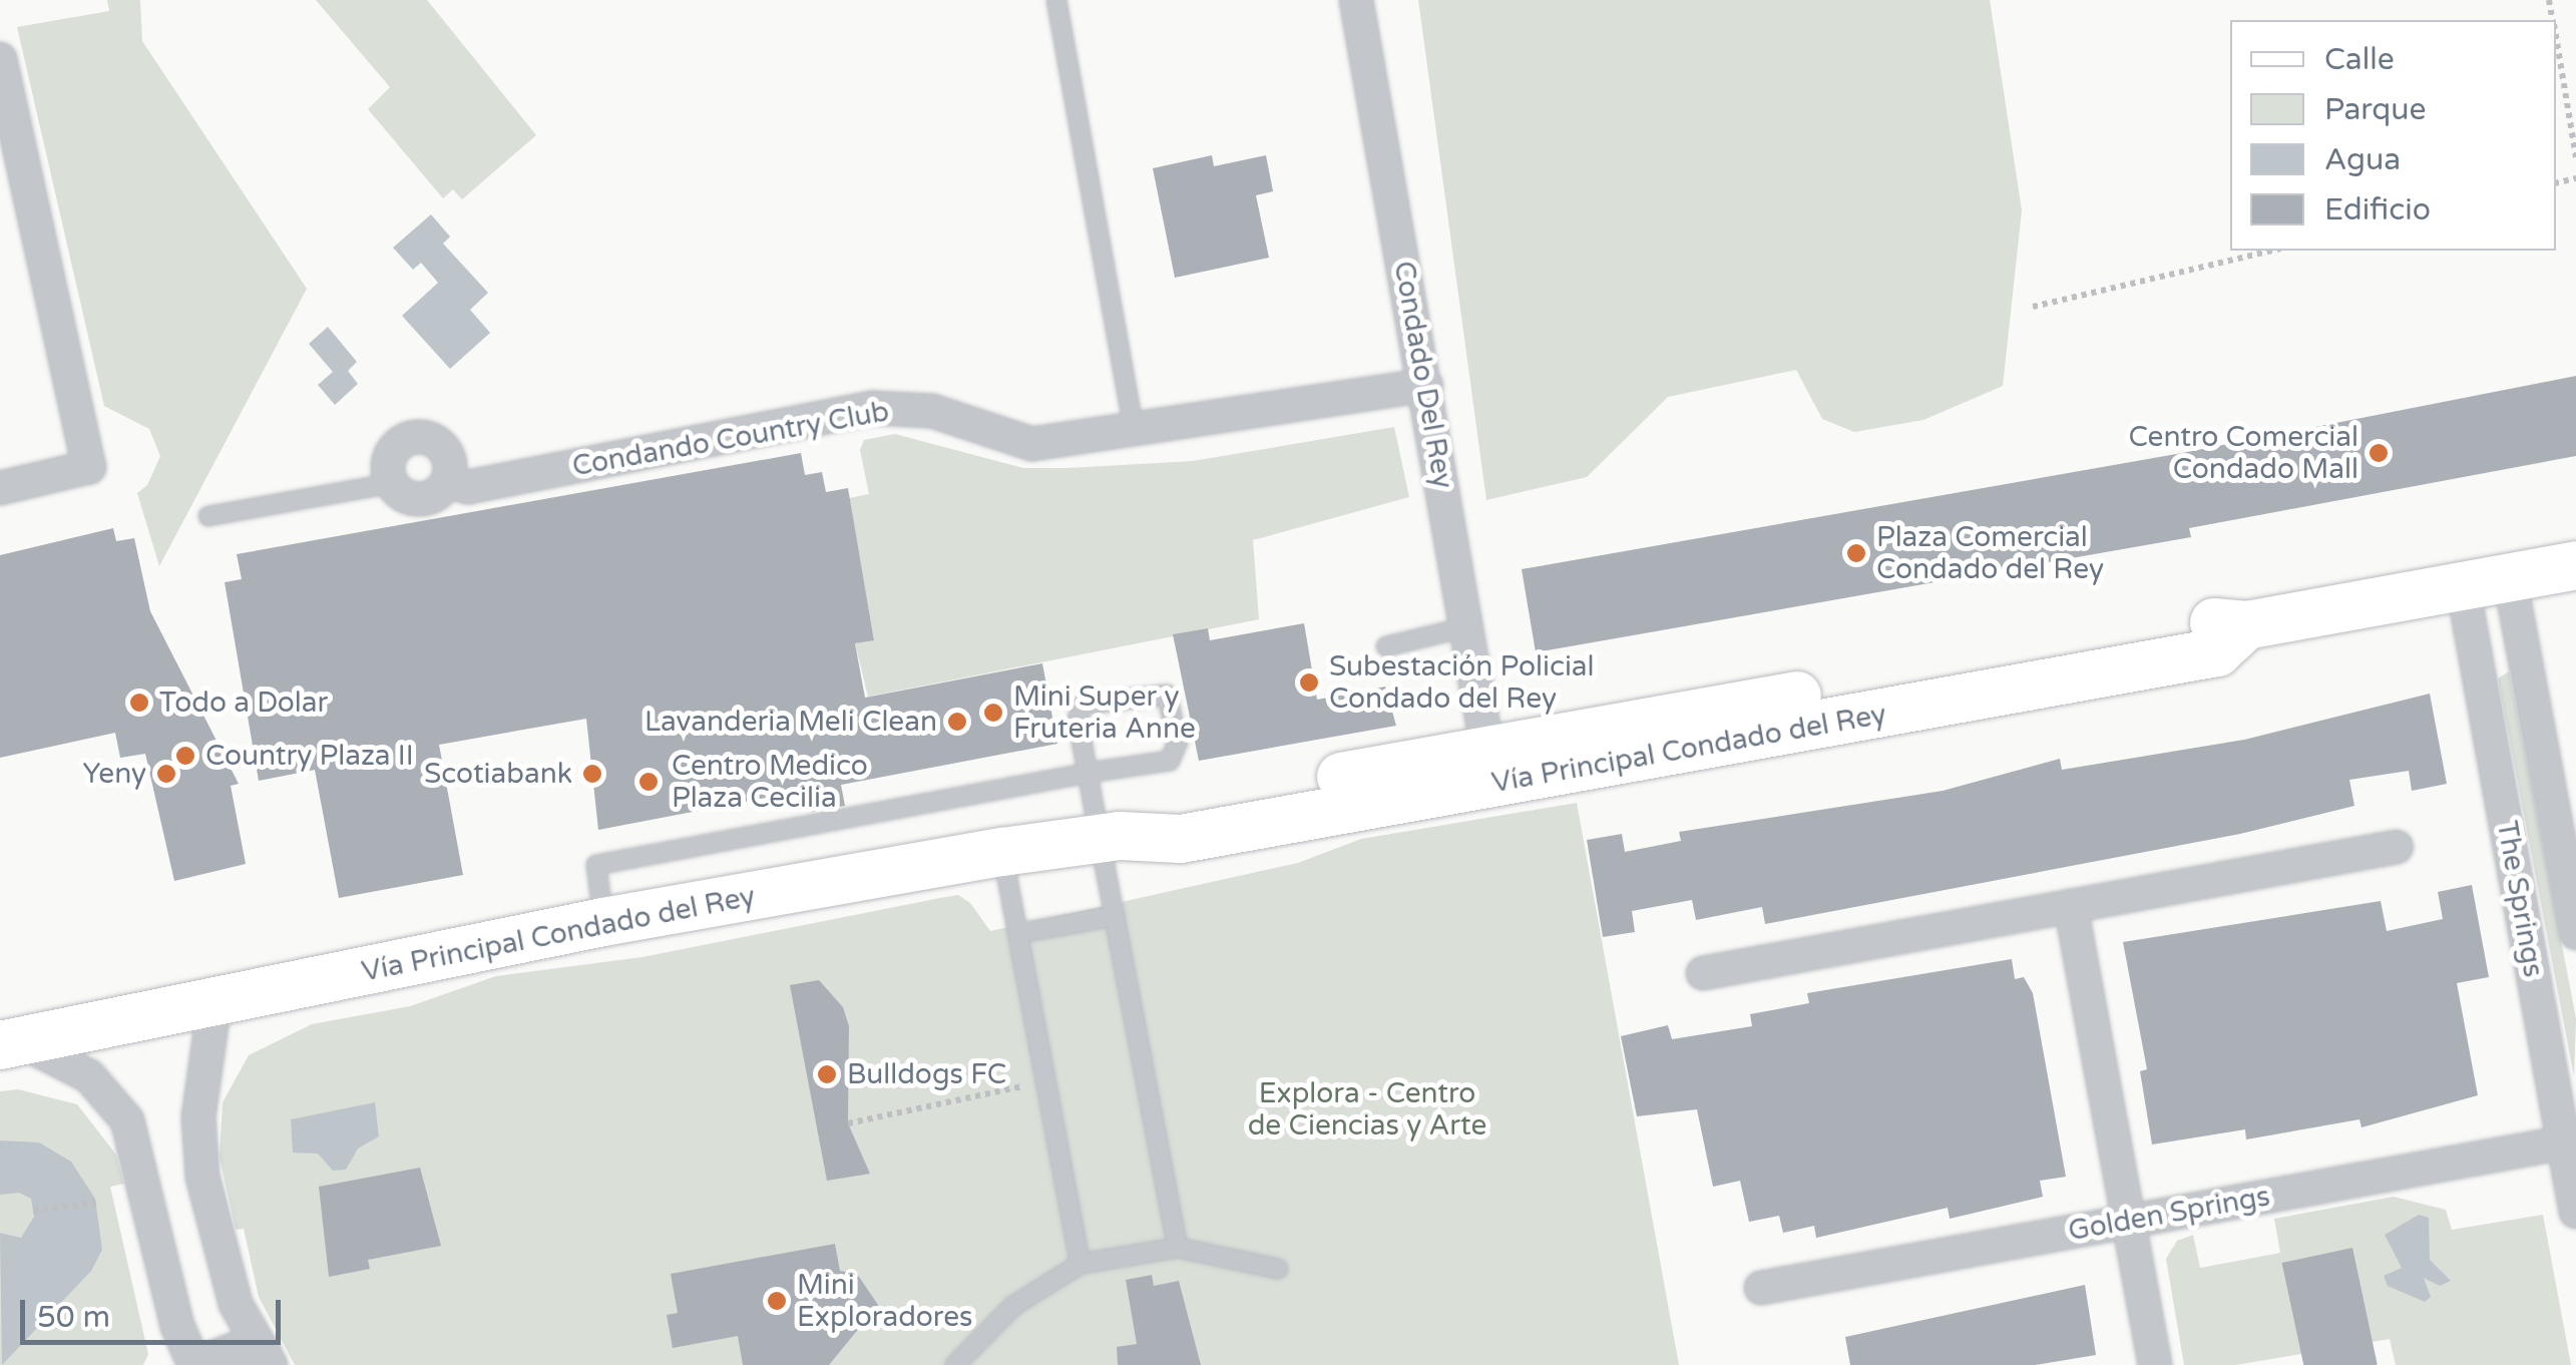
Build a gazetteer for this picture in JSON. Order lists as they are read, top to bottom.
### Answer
{
  "streets": {
    "street": [
      "Condado Del Rey",
      "Condando Country Club",
      "Vía Principal Condado del Rey",
      "The Springs",
      "Golden Springs"
    ]
  },
  "crossings": [
    ["Condado Del Rey", "Condando Country Club"],
    ["Condado Del Rey", "Vía Principal Condado del Rey"],
    ["Vía Principal Condado del Rey", "The Springs"],
    ["The Springs", "Golden Springs"]
  ],
  "parks": ["Explora - Centro de Ciencias y Arte"],
  "places": [
    "Centro Comercial Condado Mall",
    "Plaza Comercial Condado del Rey",
    "Subestación Policial Condado del Rey",
    "Todo a Dolar",
    "Mini Super y Fruteria Anne",
    "Lavanderia Meli Clean",
    "Country Plaza II",
    "Yeny",
    "Scotiabank",
    "Centro Medico Plaza Cecilia",
    "Bulldogs FC",
    "Mini Exploradores"
  ],
  "legend": [
    "Calle",
    "Parque",
    "Agua",
    "Edificio"
  ],
  "scale_bar": "50 m"
}
